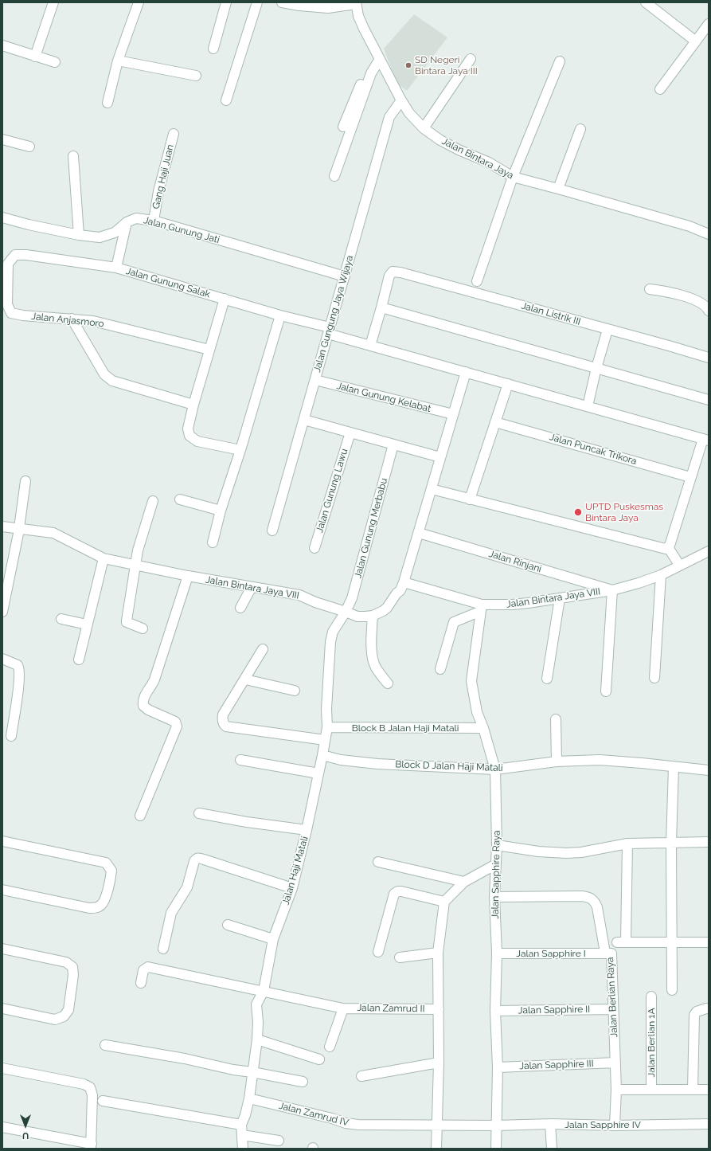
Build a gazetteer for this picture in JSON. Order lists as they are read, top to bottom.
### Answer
{
  "streets": {
    "street": [
      "Jalan Bintara Jaya",
      "Gang Haji Juan",
      "Jalan Gunung Jati",
      "Jalan Gunung Salak",
      "Jalan Gungung Jaya Wijaya",
      "Jalan Listrik III",
      "Jalan Anjasmoro",
      "Jalan Gunung Kelabat",
      "Jalan Puncak Trikora",
      "Jalan Gunung Lawu",
      "Jalan Gunung Merbabu",
      "Jalan Rinjani",
      "Jalan Bintara Jaya VIII",
      "Block B Jalan Haji Matali",
      "Block D Jalan Haji Matali",
      "Jalan Haji Matali",
      "Jalan Sapphire Raya",
      "Jalan Sapphire I",
      "Jalan Berlian Raya",
      "Jalan Zamrud II",
      "Jalan Sapphire II",
      "Jalan Berlian 1A",
      "Jalan Sapphire III",
      "Jalan Zamrud IV",
      "Jalan Sapphire IV"
    ]
  },
  "crossings": [
    ["Jalan Bintara Jaya", "Jalan Gungung Jaya Wijaya"],
    ["Gang Haji Juan", "Jalan Gunung Jati"],
    ["Jalan Gunung Jati", "Jalan Gungung Jaya Wijaya"],
    ["Jalan Gunung Salak", "Jalan Gungung Jaya Wijaya"],
    ["Jalan Gunung Salak", "Jalan Anjasmoro"],
    ["Jalan Gungung Jaya Wijaya", "Jalan Gunung Kelabat"],
    ["Jalan Gunung Merbabu", "Jalan Bintara Jaya VIII"],
    ["Jalan Gunung Merbabu", "Jalan Haji Matali"],
    ["Jalan Rinjani", "Jalan Bintara Jaya VIII"],
    ["Jalan Bintara Jaya VIII", "Jalan Haji Matali"],
    ["Jalan Bintara Jaya VIII", "Jalan Sapphire Raya"],
    ["Block B Jalan Haji Matali", "Jalan Haji Matali"],
    ["Block B Jalan Haji Matali", "Jalan Sapphire Raya"],
    ["Block D Jalan Haji Matali", "Jalan Haji Matali"],
    ["Block D Jalan Haji Matali", "Jalan Sapphire Raya"],
    ["Jalan Haji Matali", "Jalan Zamrud II"],
    ["Jalan Haji Matali", "Jalan Zamrud IV"],
    ["Jalan Sapphire Raya", "Jalan Sapphire I"],
    ["Jalan Sapphire Raya", "Jalan Berlian Raya"],
    ["Jalan Sapphire Raya", "Jalan Sapphire II"],
    ["Jalan Sapphire Raya", "Jalan Sapphire III"],
    ["Jalan Sapphire Raya", "Jalan Zamrud IV"],
    ["Jalan Sapphire Raya", "Jalan Sapphire IV"],
    ["Jalan Sapphire I", "Jalan Berlian Raya"],
    ["Jalan Berlian Raya", "Jalan Sapphire II"],
    ["Jalan Berlian Raya", "Jalan Sapphire III"],
    ["Jalan Berlian Raya", "Jalan Sapphire IV"],
    ["Jalan Zamrud IV", "Jalan Sapphire IV"]
  ],
  "places": ["SD Negeri Bintara Jaya III", "UPTD Puskesmas Bintara Jaya"],
  "north": "bottom"
}
